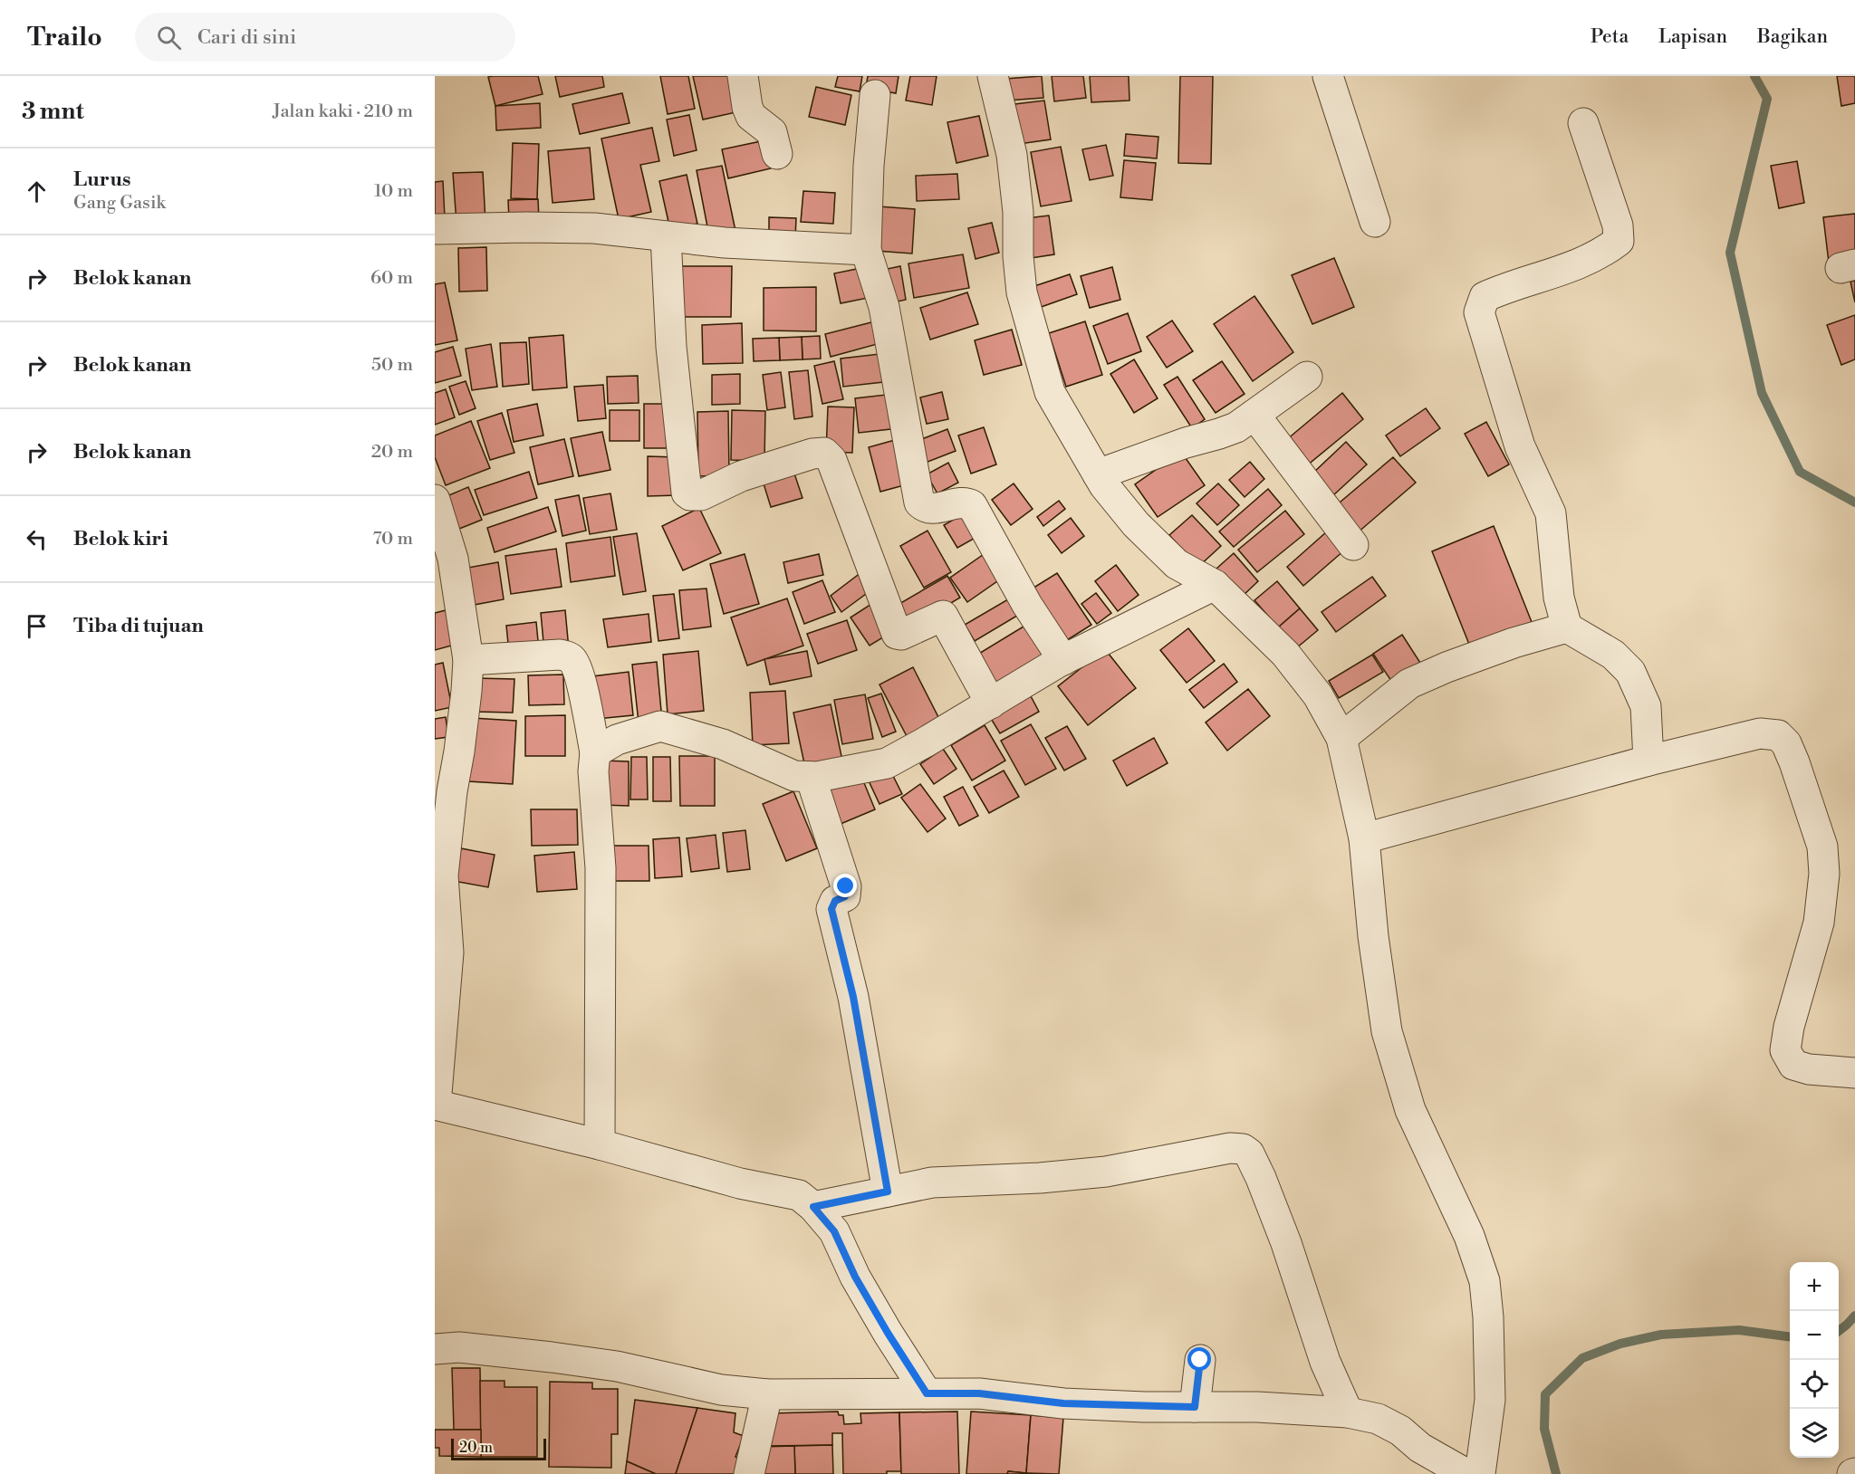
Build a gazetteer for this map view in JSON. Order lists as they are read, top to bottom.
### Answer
{
  "scale_bar": "20 m",
  "page": {
    "header": "Trailo",
    "search": "Cari di sini",
    "nav": ["Peta", "Lapisan", "Bagikan"],
    "heading": ["3 mnt", "Jalan kaki · 210 m"],
    "list": [
      ["Lurus", "Gang Gasik", "10 m"],
      ["Belok kanan", "60 m"],
      ["Belok kanan", "50 m"],
      ["Belok kanan", "20 m"],
      ["Belok kiri", "70 m"],
      "Tiba di tujuan"
    ],
    "map_buttons": ["+", "−"],
    "scale": "20 m"
  }
}
